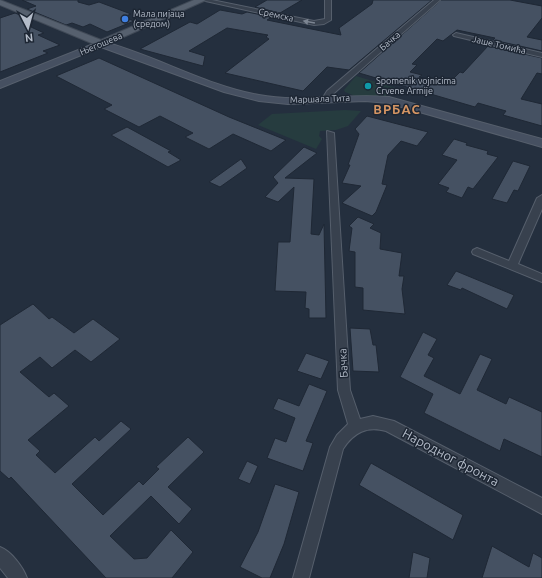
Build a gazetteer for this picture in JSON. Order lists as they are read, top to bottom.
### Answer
{
  "streets": {
    "main road": ["Његошева"],
    "street": [
      "Сремска",
      "Бачка",
      "Јаше Томића",
      "Маршала Тита",
      "Народног фронта"
    ]
  },
  "crossings": [
    ["Сремска", "Његошева"],
    ["Бачка", "Маршала Тита"],
    ["Бачка", "Народног фронта"],
    ["Његошева", "Маршала Тита"]
  ],
  "one_way": ["Сремска"],
  "districts": ["ВРБАС"],
  "places": ["Мала пијаца (средом)", "Spomenik vojnicima Crvene Armije"],
  "north": "bottom"
}
